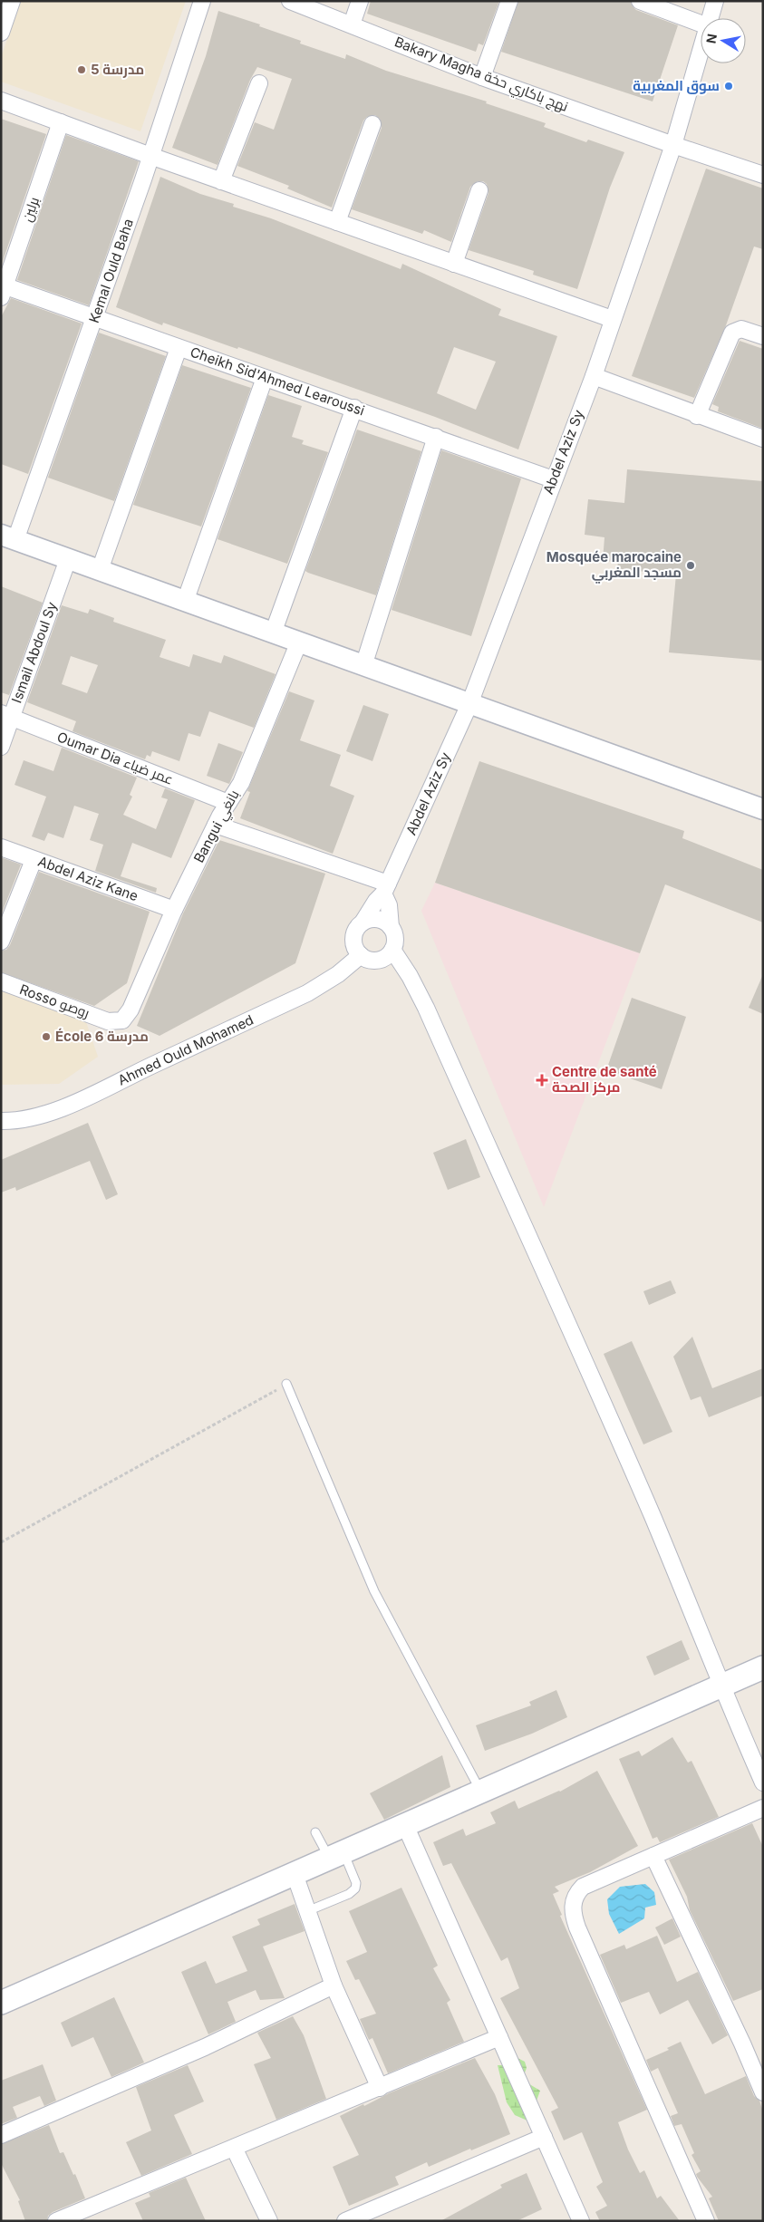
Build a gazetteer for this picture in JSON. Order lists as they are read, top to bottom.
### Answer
{
  "streets": {
    "street": [
      "Bakary Magha نهج باكاري حخة",
      "برلين",
      "Kemal Ould Baha",
      "Cheikh Sid'Ahmed Learoussi",
      "Abdel Aziz Sy",
      "Ismail Abdoul Sy",
      "Oumar Dia عمر ضياء",
      "Bangui بانغي",
      "Abdel Aziz Kane",
      "Rosso روصو",
      "Ahmed Ould Mohamed"
    ]
  },
  "crossings": [
    ["Bakary Magha نهج باكاري حخة", "Abdel Aziz Sy"],
    ["برلين", "Cheikh Sid'Ahmed Learoussi"],
    ["Kemal Ould Baha", "Cheikh Sid'Ahmed Learoussi"],
    ["Cheikh Sid'Ahmed Learoussi", "Abdel Aziz Sy"],
    ["Abdel Aziz Sy", "Ahmed Ould Mohamed"],
    ["Ismail Abdoul Sy", "Oumar Dia عمر ضياء"],
    ["Oumar Dia عمر ضياء", "Bangui بانغي"],
    ["Bangui بانغي", "Abdel Aziz Kane"],
    ["Bangui بانغي", "Rosso روصو"]
  ],
  "places": {
    "other": [
      "مدرسة 5",
      "سوق المغربية",
      "Mosquée marocaine مسجد المغربي",
      "École 6 مدرسة"
    ],
    "health": ["Centre de santé مركز الصحة"]
  },
  "north": "left"
}
